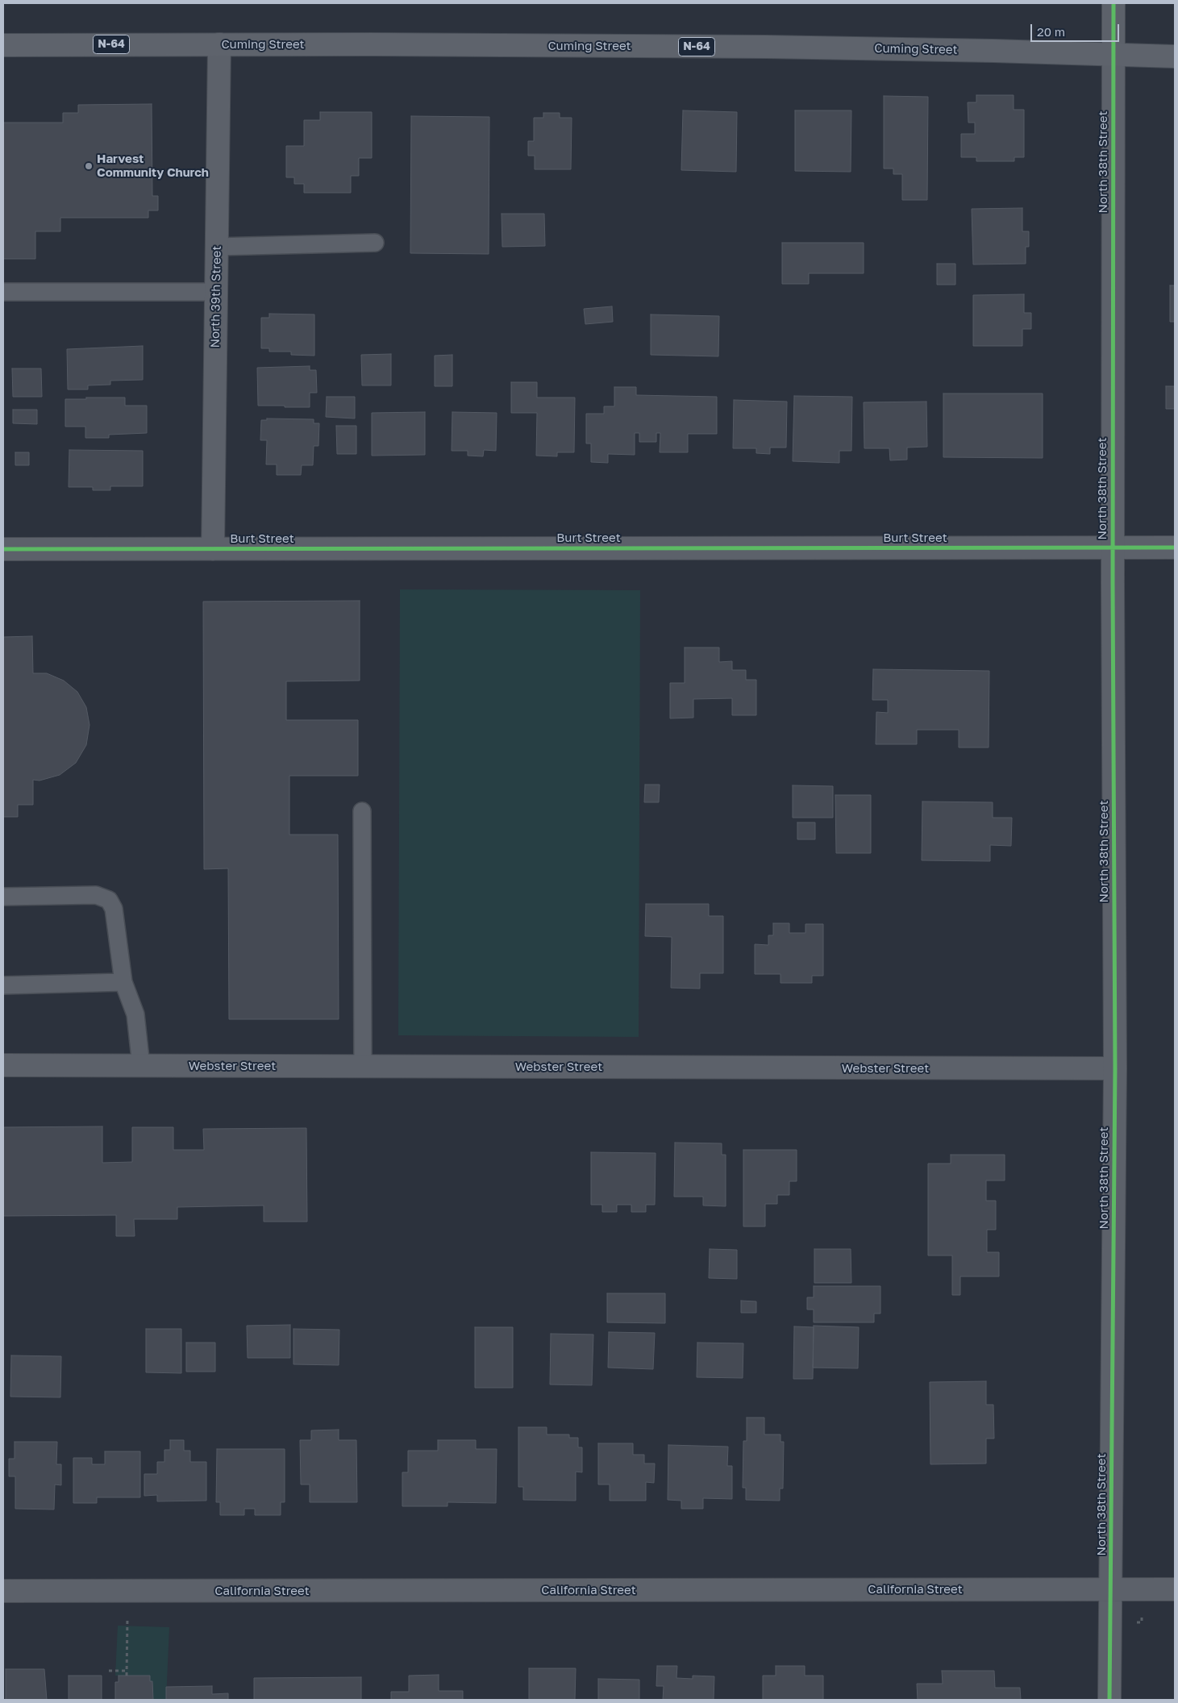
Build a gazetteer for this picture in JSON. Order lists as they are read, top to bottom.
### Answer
{
  "streets": {
    "main road": ["N-64", "Cuming Street"],
    "street": [
      "North 38th Street",
      "North 39th Street",
      "Burt Street",
      "Webster Street",
      "California Street"
    ]
  },
  "crossings": [
    ["Cuming Street", "North 38th Street"],
    ["Cuming Street", "North 39th Street"],
    ["North 38th Street", "Burt Street"],
    ["North 38th Street", "Webster Street"],
    ["North 38th Street", "California Street"],
    ["North 39th Street", "Burt Street"]
  ],
  "places": ["Harvest Community Church"],
  "scale_bar": "20 m"
}
